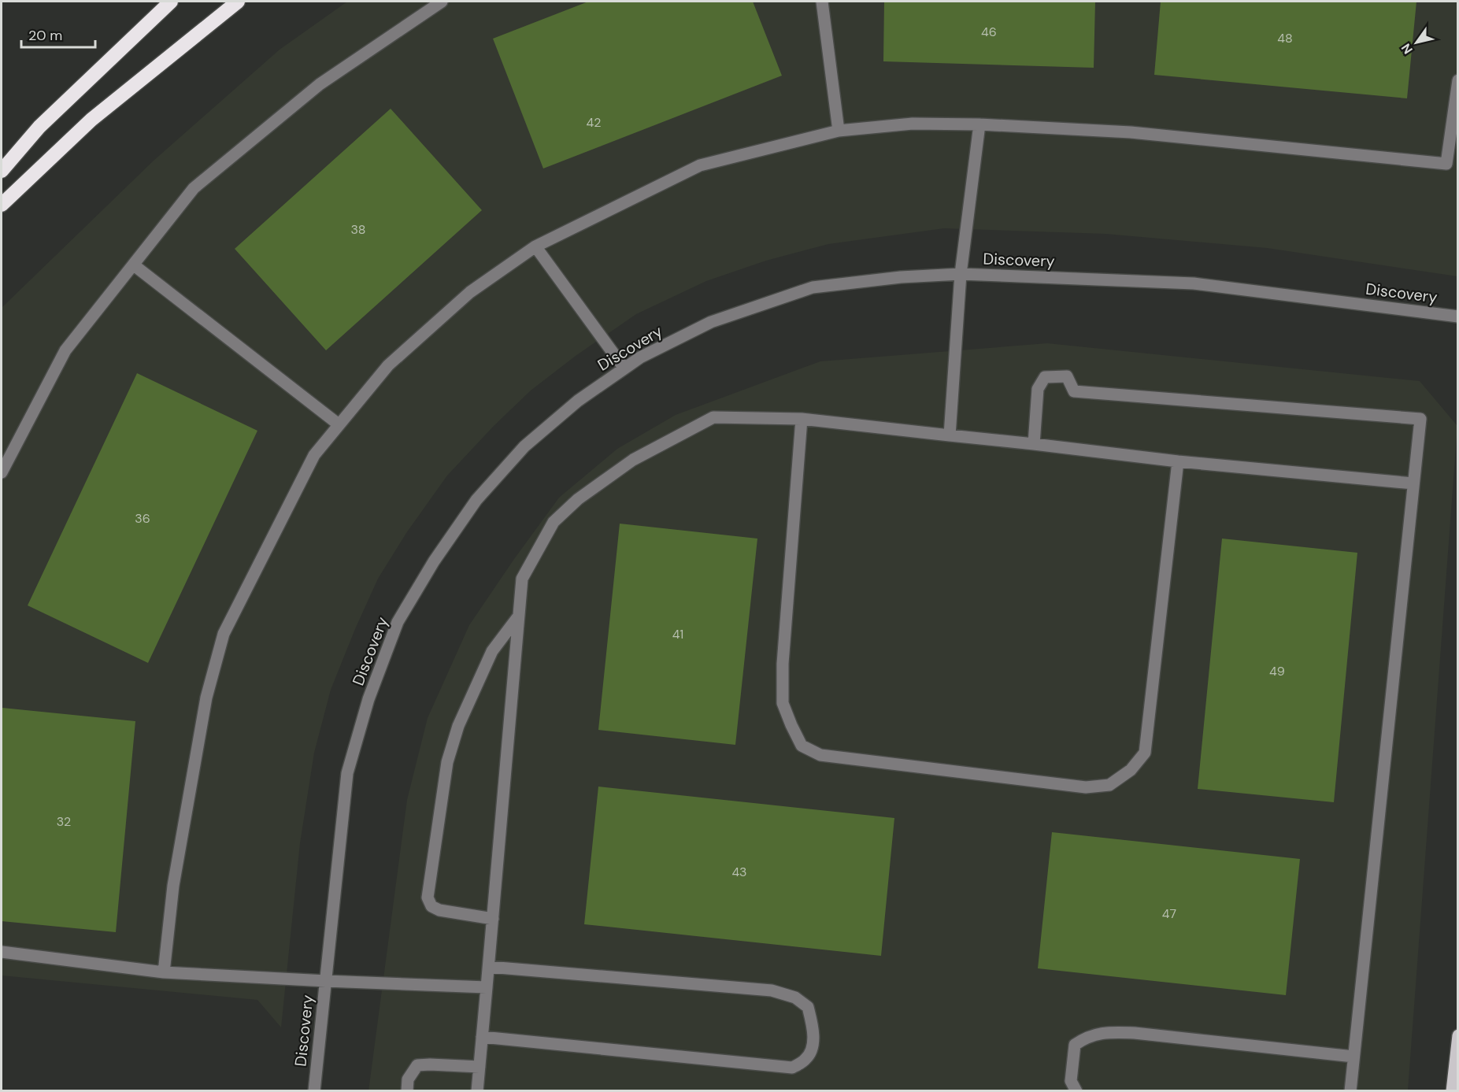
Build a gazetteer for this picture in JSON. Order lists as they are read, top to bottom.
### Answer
{
  "streets": {
    "street": ["Discovery"]
  },
  "house_numbers": [
    "46",
    "48",
    "42",
    "38",
    "36",
    "41",
    "49",
    "32",
    "43",
    "47"
  ],
  "scale_bar": "20 m",
  "north": "bottom left"
}
